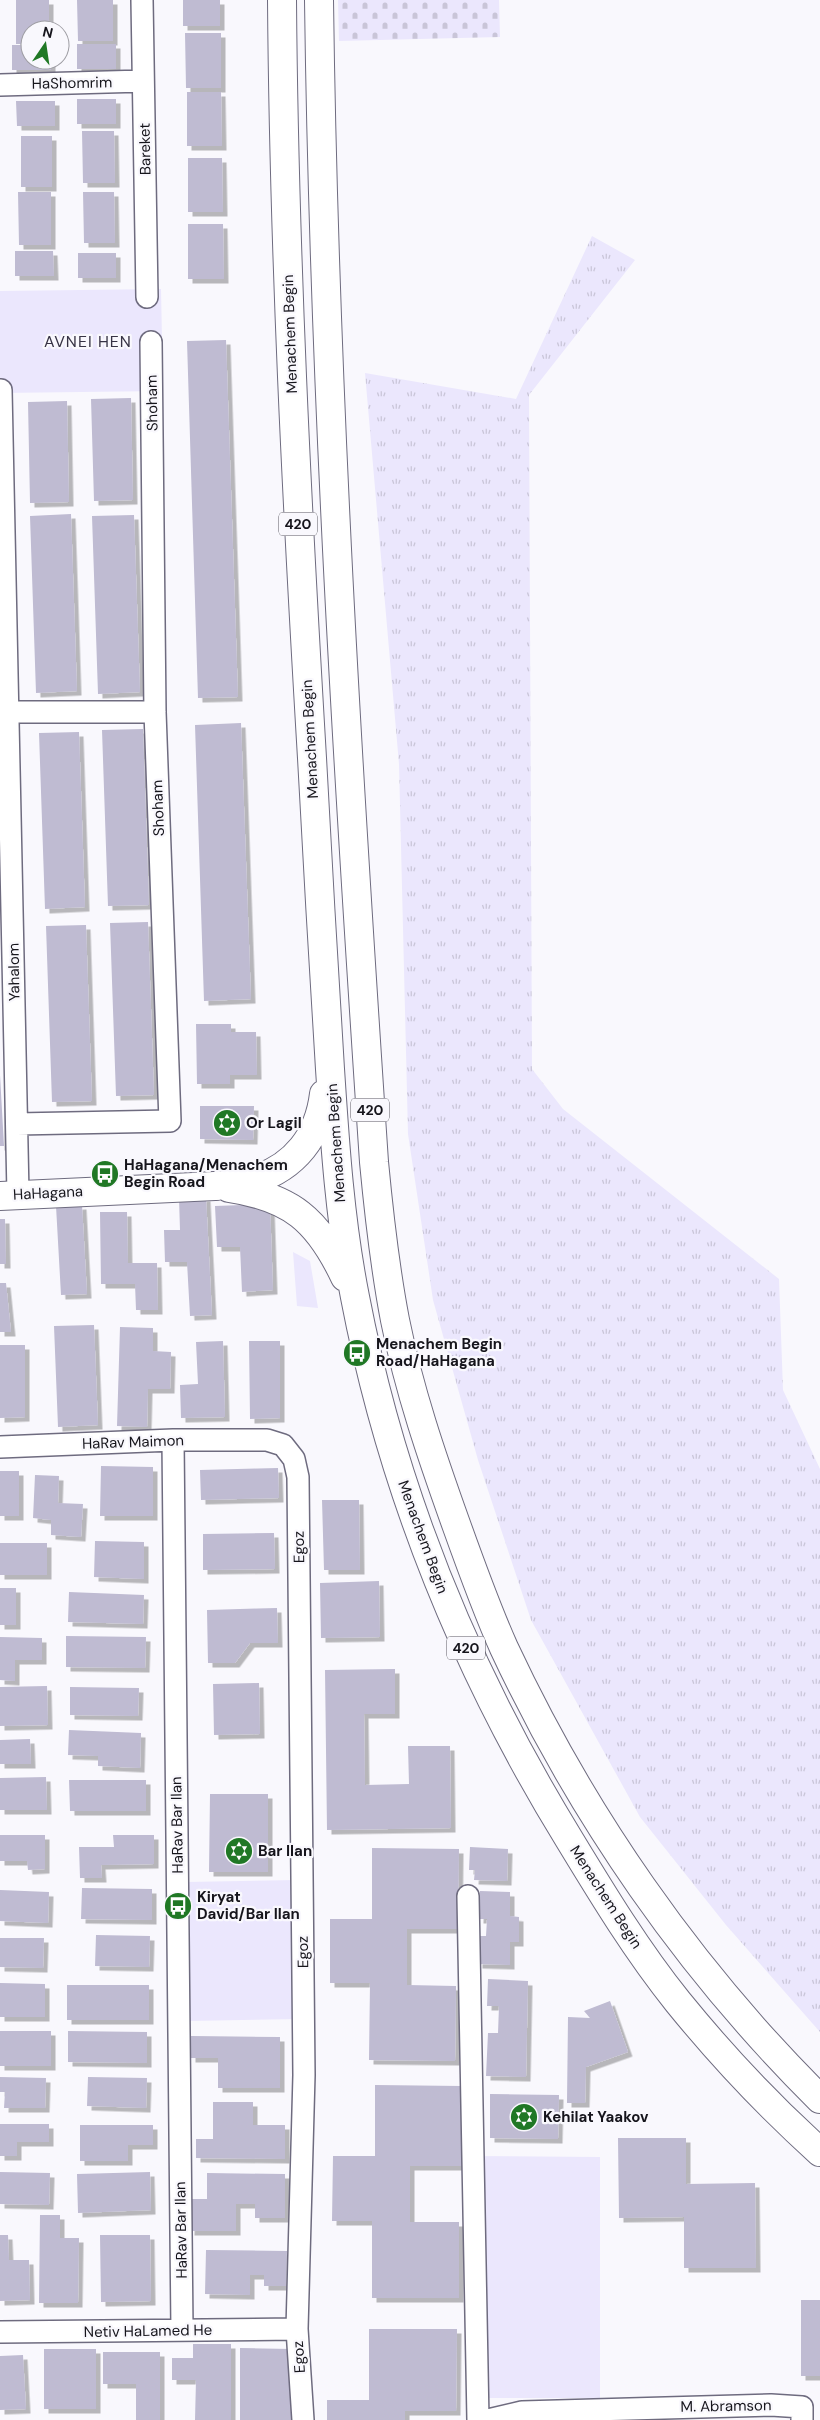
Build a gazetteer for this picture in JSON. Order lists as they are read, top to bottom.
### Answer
{
  "streets": {
    "main road": ["Menachem Begin", "420", "HaHagana"],
    "street": [
      "HaShomrim",
      "Bareket",
      "Shoham",
      "Yahalom",
      "HaRav Maimon",
      "Egoz",
      "HaRav Bar Ilan",
      "Netiv HaLamed He",
      "M. Abramson"
    ]
  },
  "crossings": [
    ["HaShomrim", "Bareket"],
    ["Shoham", "Yahalom"],
    ["Yahalom", "HaHagana"],
    ["HaRav Maimon", "Egoz"],
    ["HaRav Maimon", "HaRav Bar Ilan"],
    ["Egoz", "Netiv HaLamed He"],
    ["HaRav Bar Ilan", "Netiv HaLamed He"]
  ],
  "districts": ["AVNEI HEN"],
  "places": {
    "synagogue": ["Or Lagil", "Bar Ilan", "Kehilat Yaakov"],
    "bus stop": ["HaHagana/Menachem Begin Road", "Menachem Begin Road/HaHagana", "Kiryat David/Bar Ilan"]
  },
  "north": "top"
}
